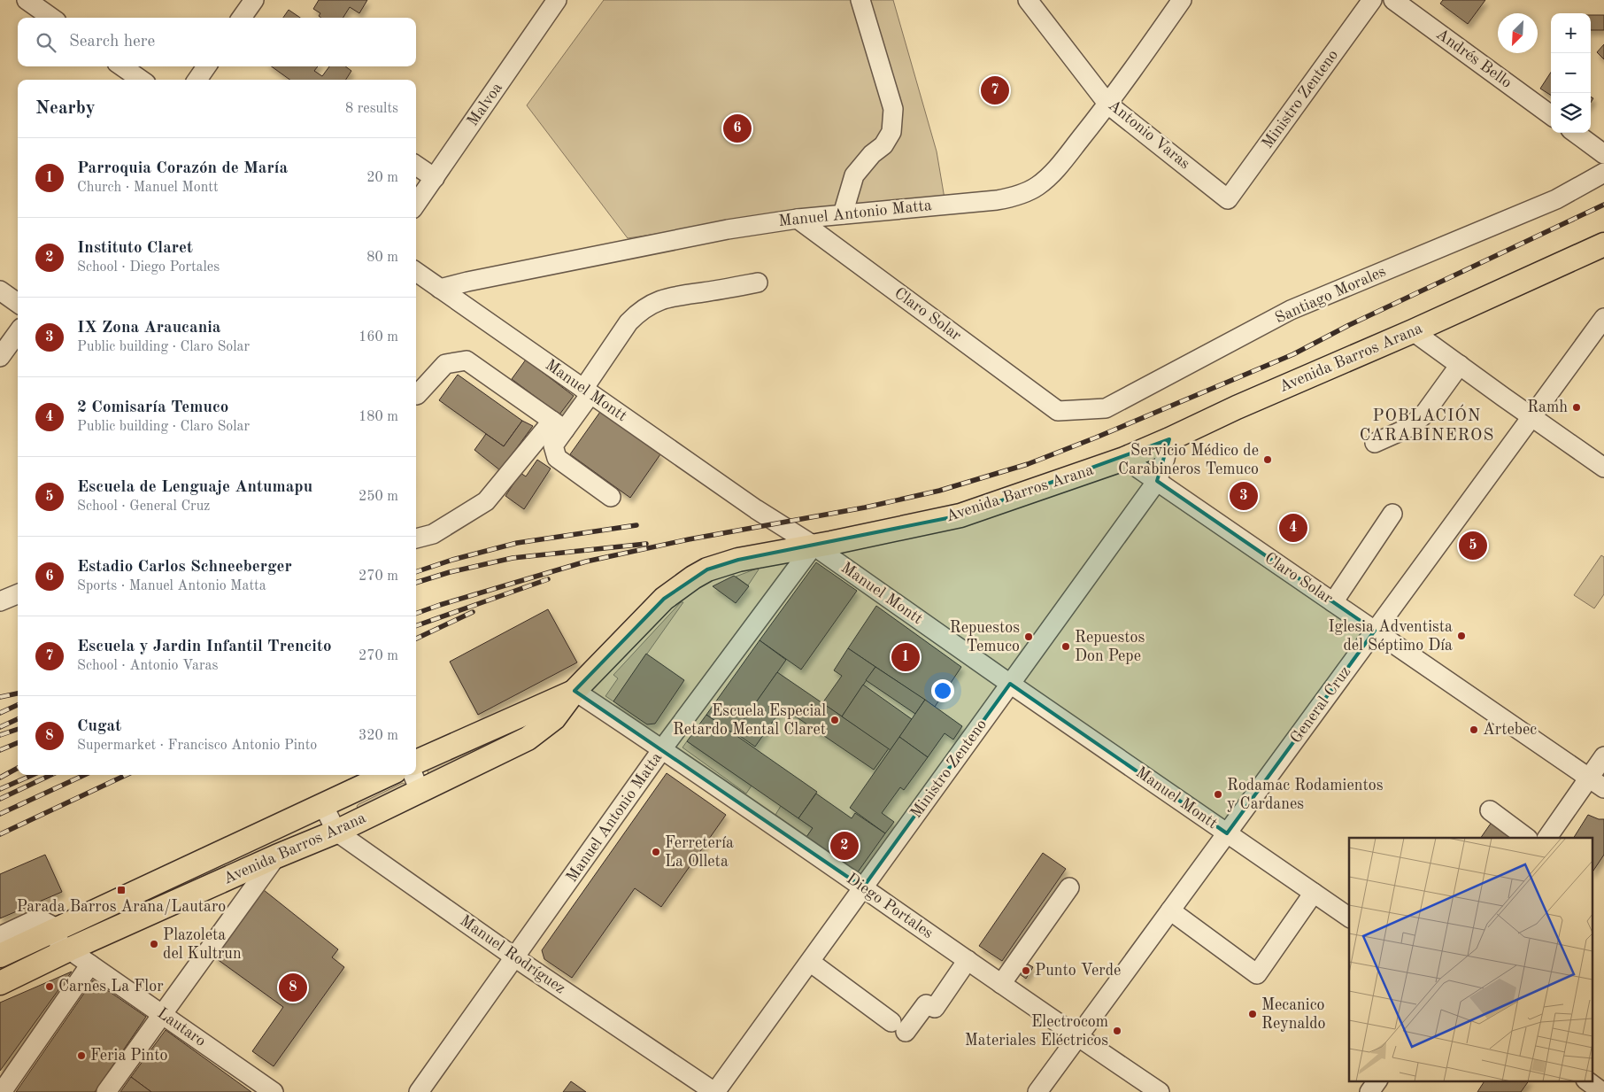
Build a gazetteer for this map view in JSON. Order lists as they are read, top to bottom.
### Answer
{
  "streets": {
    "main road": ["Avenida Barros Arana"],
    "street": [
      "Andrés Bello",
      "Ministro Zenteno",
      "Malvoa",
      "Antonio Varas",
      "Manuel Antonio Matta",
      "Santiago Morales",
      "Claro Solar",
      "Manuel Montt",
      "General Cruz",
      "Diego Portales",
      "Manuel Rodríguez",
      "Lautaro"
    ]
  },
  "crossings": [
    ["Ministro Zenteno", "Antonio Varas"],
    ["Ministro Zenteno", "Claro Solar"],
    ["Ministro Zenteno", "Avenida Barros Arana"],
    ["Ministro Zenteno", "Manuel Montt"],
    ["Ministro Zenteno", "Diego Portales"],
    ["Ministro Zenteno", "Manuel Rodríguez"],
    ["Antonio Varas", "Manuel Antonio Matta"],
    ["Manuel Antonio Matta", "Claro Solar"],
    ["Manuel Antonio Matta", "Avenida Barros Arana"],
    ["Manuel Antonio Matta", "Manuel Montt"],
    ["Manuel Antonio Matta", "Diego Portales"],
    ["Manuel Antonio Matta", "Manuel Rodríguez"],
    ["Santiago Morales", "Claro Solar"],
    ["Claro Solar", "Avenida Barros Arana"],
    ["Claro Solar", "General Cruz"],
    ["Avenida Barros Arana", "Manuel Montt"],
    ["Avenida Barros Arana", "Diego Portales"],
    ["Avenida Barros Arana", "Manuel Rodríguez"],
    ["Avenida Barros Arana", "Lautaro"],
    ["Manuel Montt", "General Cruz"],
    ["General Cruz", "Diego Portales"]
  ],
  "districts": ["POBLACIÓN CARABINEROS"],
  "places": {
    "other": [
      "Ramh",
      "Servicio Médico de Carabineros Temuco",
      "Iglesia Adventista del Séptimo Día",
      "Repuestos Temuco",
      "Repuestos Don Pepe",
      "Escuela Especial Retardo Mental Claret",
      "Artebec",
      "Rodamac Rodamientos y Cardanes",
      "Ferretería La Olleta",
      "Plazoleta del Kultrun",
      "Punto Verde",
      "Carnes La Flor",
      "Mecanico Reynaldo",
      "Electrocom Materiales Eléctricos",
      "Feria Pinto"
    ],
    "transit": ["Parada Barros Arana/Lautaro"]
  },
  "north": "bottom left",
  "page": {
    "map_buttons": ["+", "−"],
    "search": "Search here",
    "pins": [
      "7",
      "6",
      "3",
      "4",
      "5",
      "1",
      "2",
      "8"
    ],
    "heading": ["Nearby", "8 results"],
    "list": [
      {
        "mark": "1",
        "name": "Parroquia Corazón de María",
        "note": "Church · Manuel Montt",
        "value": "20 m"
      },
      {
        "mark": "2",
        "name": "Instituto Claret",
        "note": "School · Diego Portales",
        "value": "80 m"
      },
      {
        "mark": "3",
        "name": "IX Zona Araucania",
        "note": "Public building · Claro Solar",
        "value": "160 m"
      },
      {
        "mark": "4",
        "name": "2 Comisaría Temuco",
        "note": "Public building · Claro Solar",
        "value": "180 m"
      },
      {
        "mark": "5",
        "name": "Escuela de Lenguaje Antumapu",
        "note": "School · General Cruz",
        "value": "250 m"
      },
      {
        "mark": "6",
        "name": "Estadio Carlos Schneeberger",
        "note": "Sports · Manuel Antonio Matta",
        "value": "270 m"
      },
      {
        "mark": "7",
        "name": "Escuela y Jardin Infantil Trencito",
        "note": "School · Antonio Varas",
        "value": "270 m"
      },
      {
        "mark": "8",
        "name": "Cugat",
        "note": "Supermarket · Francisco Antonio Pinto",
        "value": "320 m"
      }
    ]
  }
}
